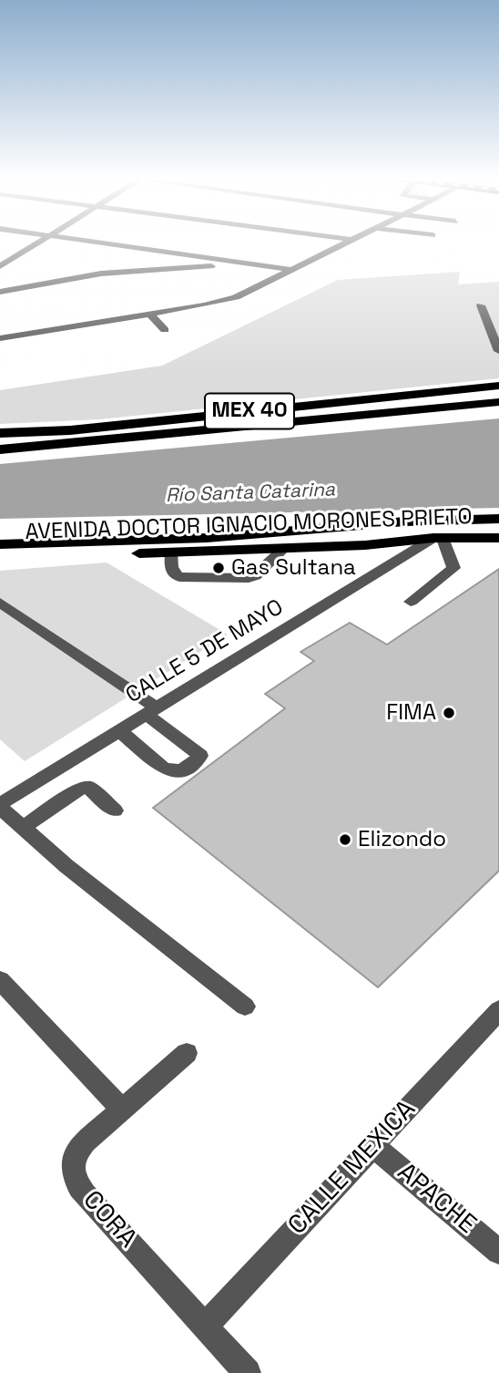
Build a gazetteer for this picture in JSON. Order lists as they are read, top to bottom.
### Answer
{
  "streets": {
    "highway": ["MEX 40", "AVENIDA DOCTOR IGNACIO MORONES PRIETO"],
    "street": [
      "CALLE 5 DE MAYO",
      "CALLE MEXICA",
      "APACHE",
      "CORA"
    ]
  },
  "crossings": [
    ["AVENIDA DOCTOR IGNACIO MORONES PRIETO", "CALLE 5 DE MAYO"],
    ["CALLE MEXICA", "APACHE"],
    ["CALLE MEXICA", "CORA"]
  ],
  "water": ["Río Santa Catarina"],
  "places": ["Gas Sultana", "FIMA", "Elizondo"]
}
